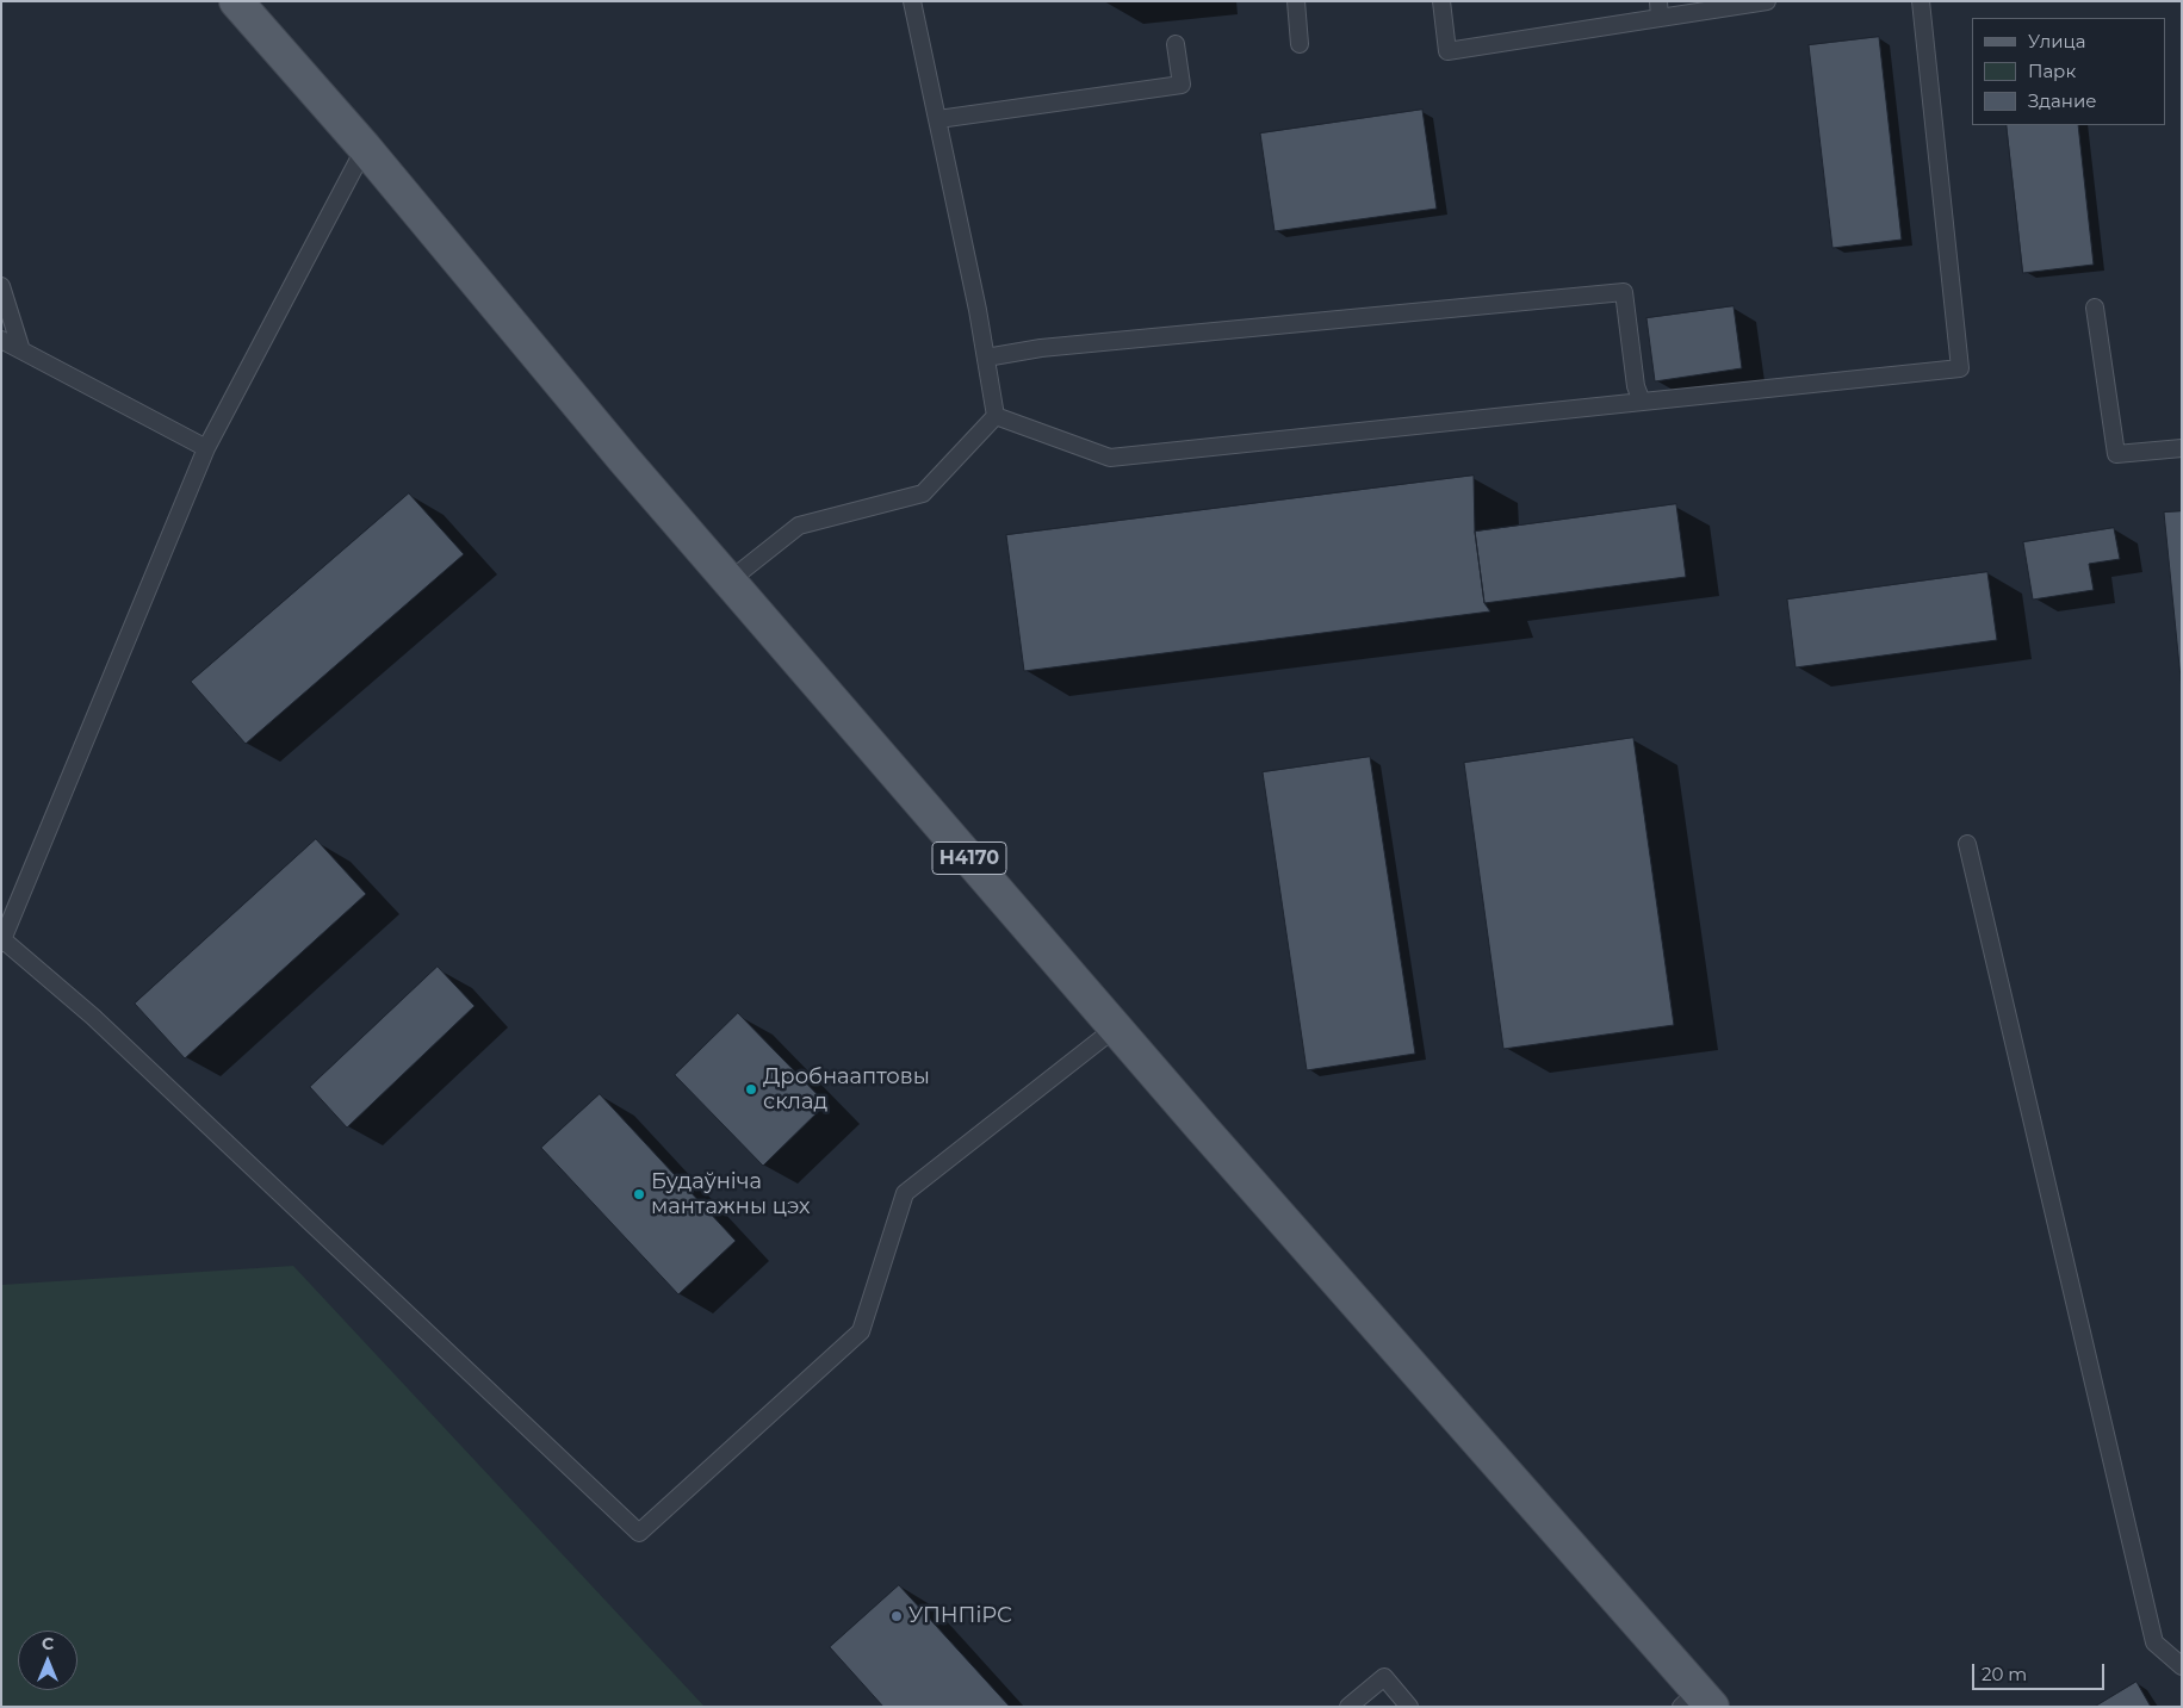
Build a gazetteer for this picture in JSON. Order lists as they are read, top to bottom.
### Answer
{
  "streets": {
    "main road": ["Н4170"]
  },
  "places": ["Дробнааптовы склад", "Будаўніча мантажны цэх", "УПНПіРС"],
  "legend": ["Улица", "Парк", "Здание"],
  "scale_bar": "20 m",
  "north": "top"
}
